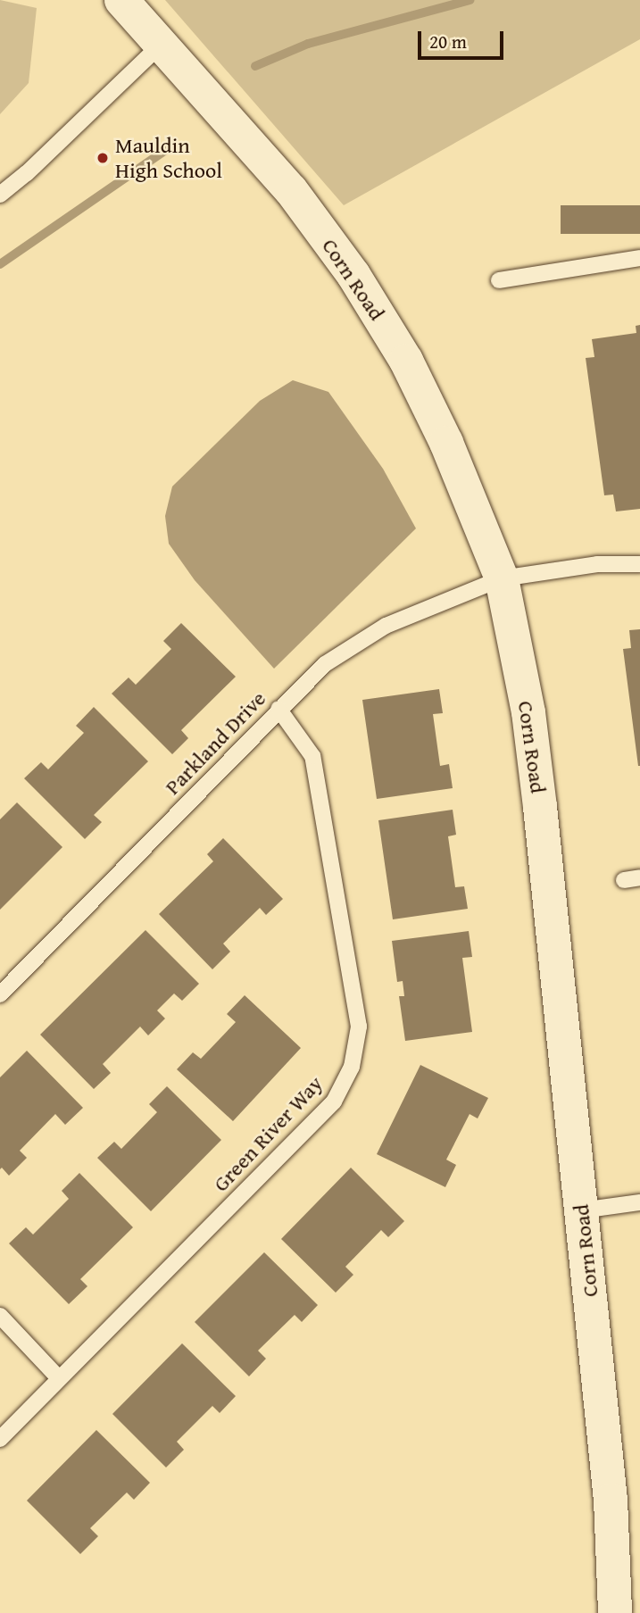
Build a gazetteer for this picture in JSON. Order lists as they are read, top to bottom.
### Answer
{
  "streets": {
    "street": ["Corn Road"],
    "lane": ["Parkland Drive", "Green River Way"]
  },
  "crossings": [
    ["Corn Road", "Parkland Drive"],
    ["Parkland Drive", "Green River Way"]
  ],
  "places": ["Mauldin High School"],
  "scale_bar": "20 m"
}
